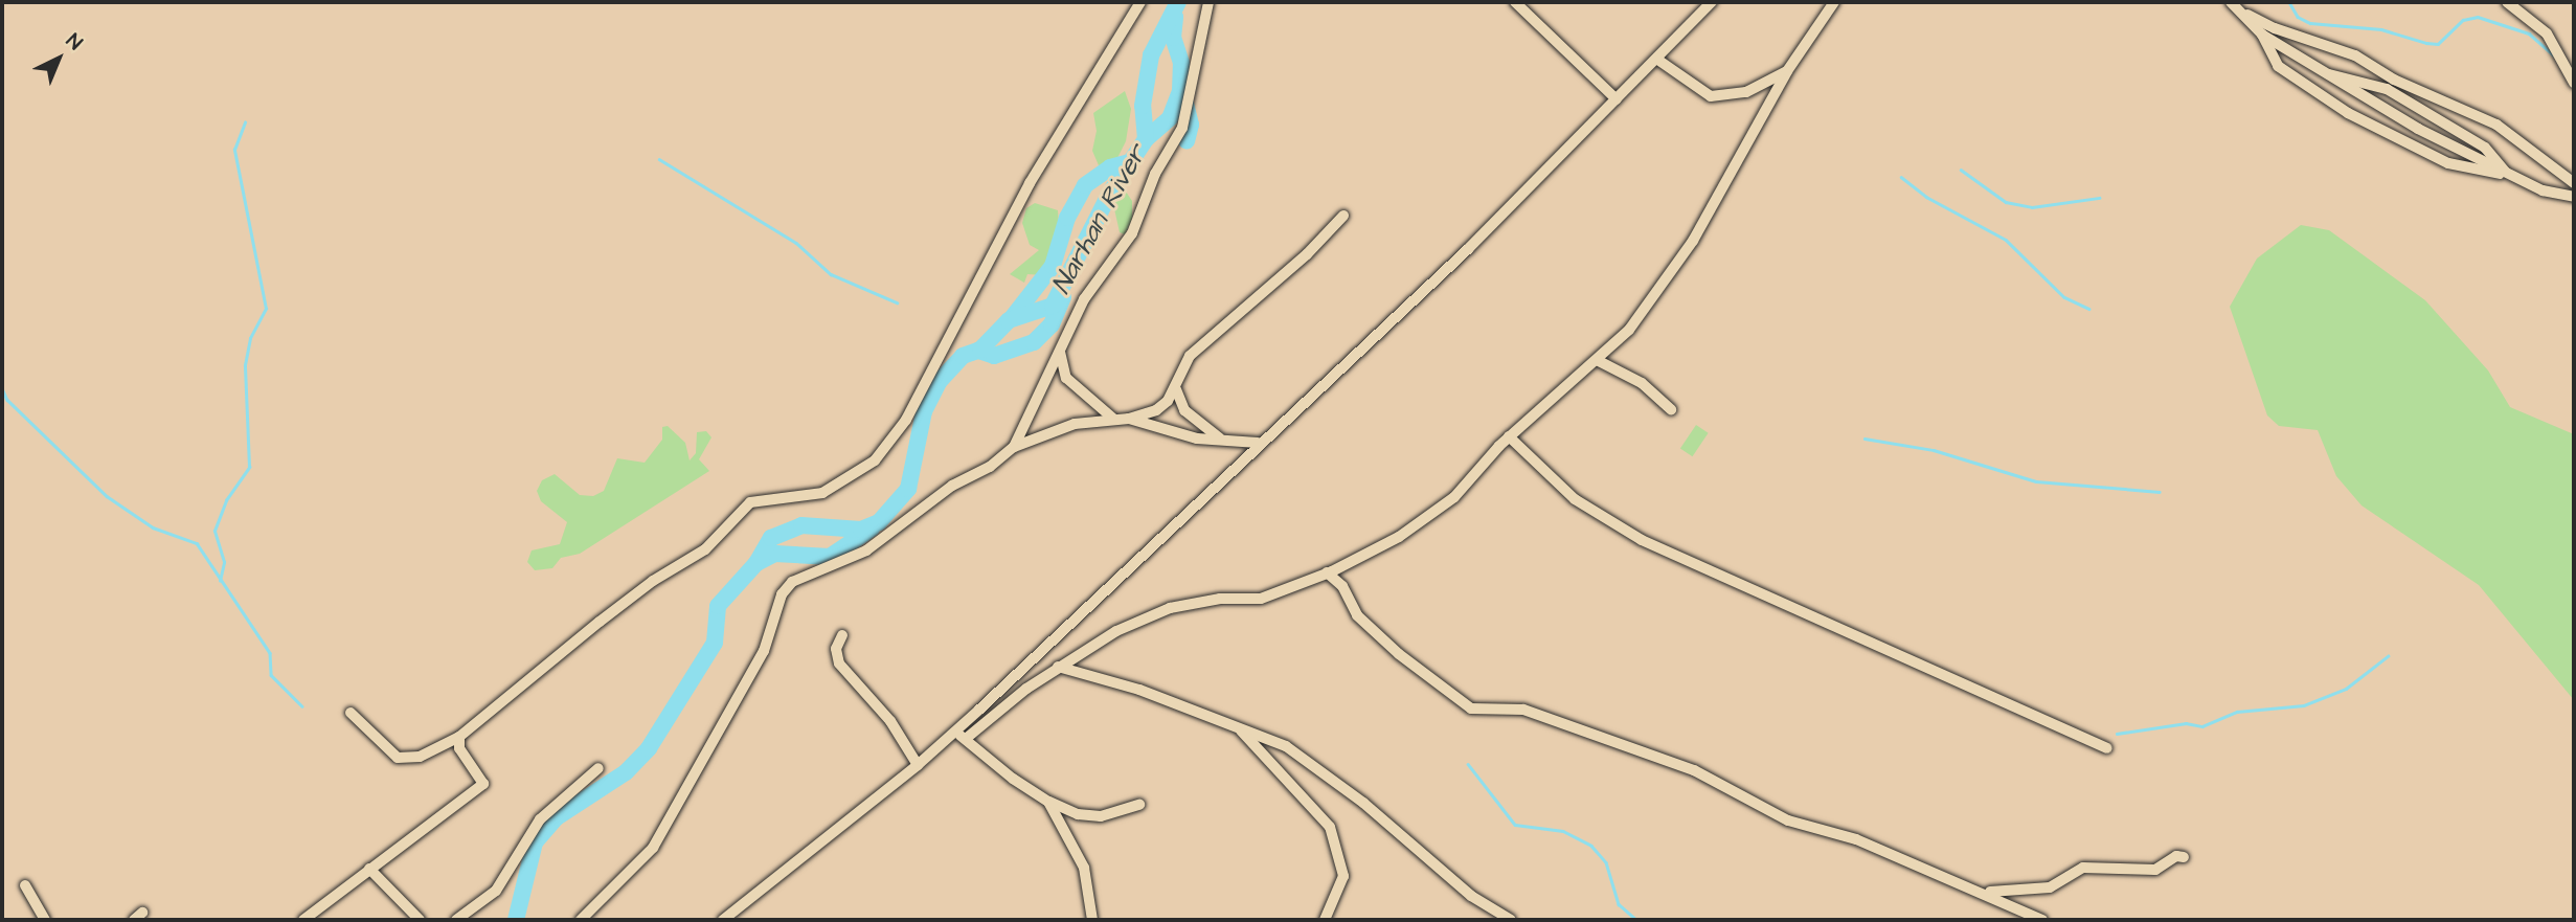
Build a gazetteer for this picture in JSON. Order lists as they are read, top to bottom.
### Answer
{
  "water": ["Narhan River"],
  "north": "top right"
}
